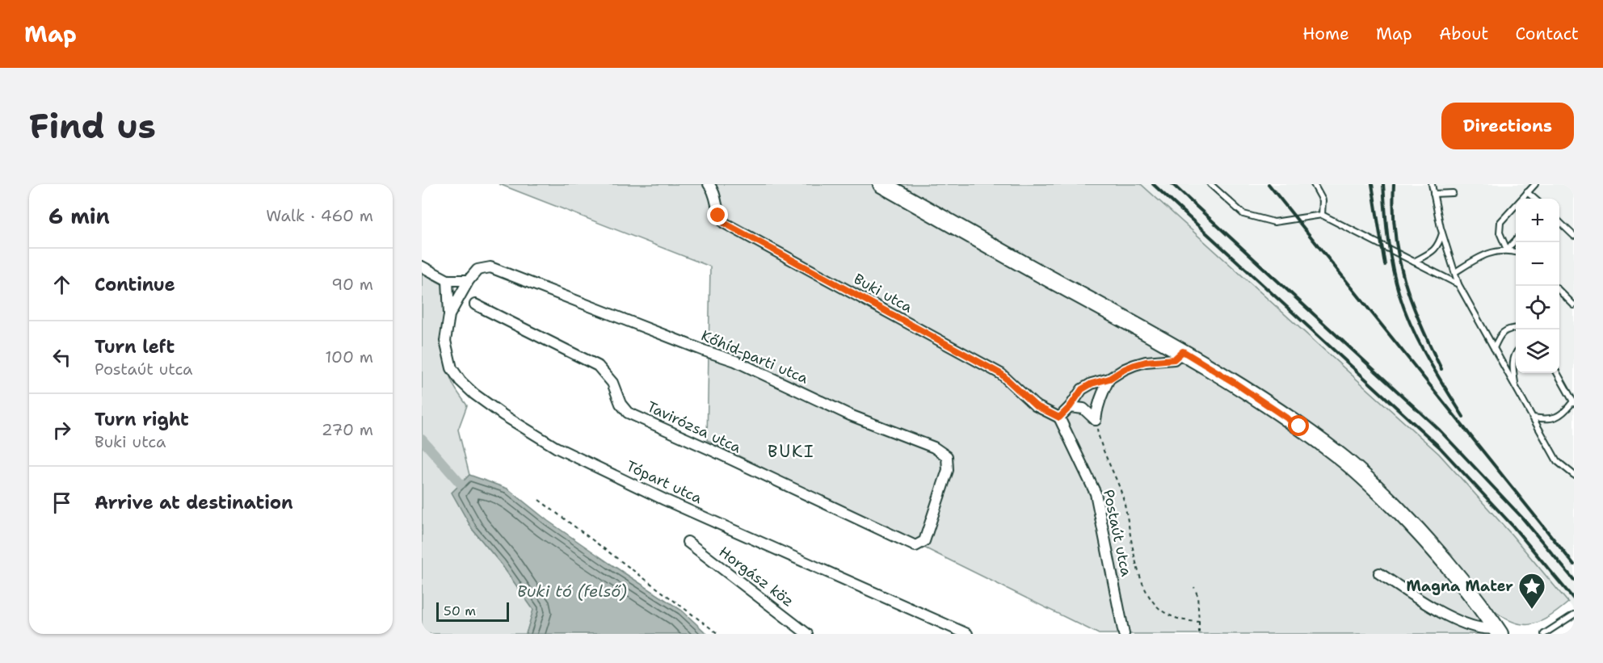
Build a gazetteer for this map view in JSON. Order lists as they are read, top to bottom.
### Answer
{
  "streets": {
    "street": [
      "Buki utca",
      "Kőhíd-parti utca",
      "Tavirózsa utca",
      "Tópart utca",
      "Postaút utca",
      "Horgász köz"
    ]
  },
  "crossings": [
    ["Buki utca", "Postaút utca"],
    ["Kőhíd-parti utca", "Tavirózsa utca"],
    ["Kőhíd-parti utca", "Tópart utca"]
  ],
  "districts": ["BUKI"],
  "water": ["Buki tó (felső)"],
  "places": {
    "place": ["Magna Mater"]
  },
  "scale_bar": "50 m",
  "page": {
    "header": "Map",
    "nav": [
      "Home",
      "Map",
      "About",
      "Contact"
    ],
    "buttons": "Directions",
    "title": "Find us",
    "heading": ["6 min", "Walk · 460 m"],
    "map_buttons": ["+", "−"],
    "list": [
      ["Continue", "90 m"],
      ["Turn left", "Postaút utca", "100 m"],
      ["Turn right", "Buki utca", "270 m"],
      "Arrive at destination"
    ],
    "scale": "50 m"
  }
}
